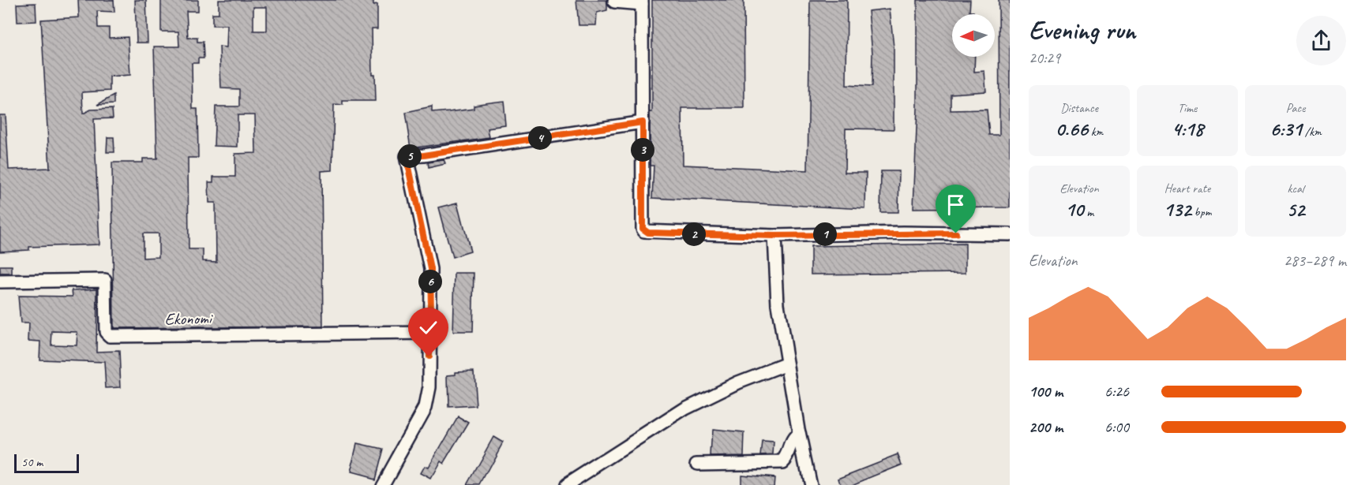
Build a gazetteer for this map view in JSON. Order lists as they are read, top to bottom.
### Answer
{
  "streets": {
    "street": ["Ekonomi"]
  },
  "scale_bar": "50 m",
  "north": "left",
  "page": {
    "heading": ["Evening run", "20:29"],
    "stats": [
      ["Distance", "0.66 km"],
      ["Time", "4:18"],
      ["Pace", "6:31 /km"],
      ["Elevation", "10 m"],
      ["Heart rate", "132 bpm"],
      ["kcal", "52"]
    ],
    "pins": [
      "4",
      "3",
      "5",
      "1",
      "2",
      "6"
    ],
    "chart": ["Elevation", "283–289 m"],
    "list": [
      {
        "name": "100 m",
        "note": "6:26"
      },
      {
        "name": "200 m",
        "note": "6:00"
      }
    ],
    "scale": "50 m"
  }
}
